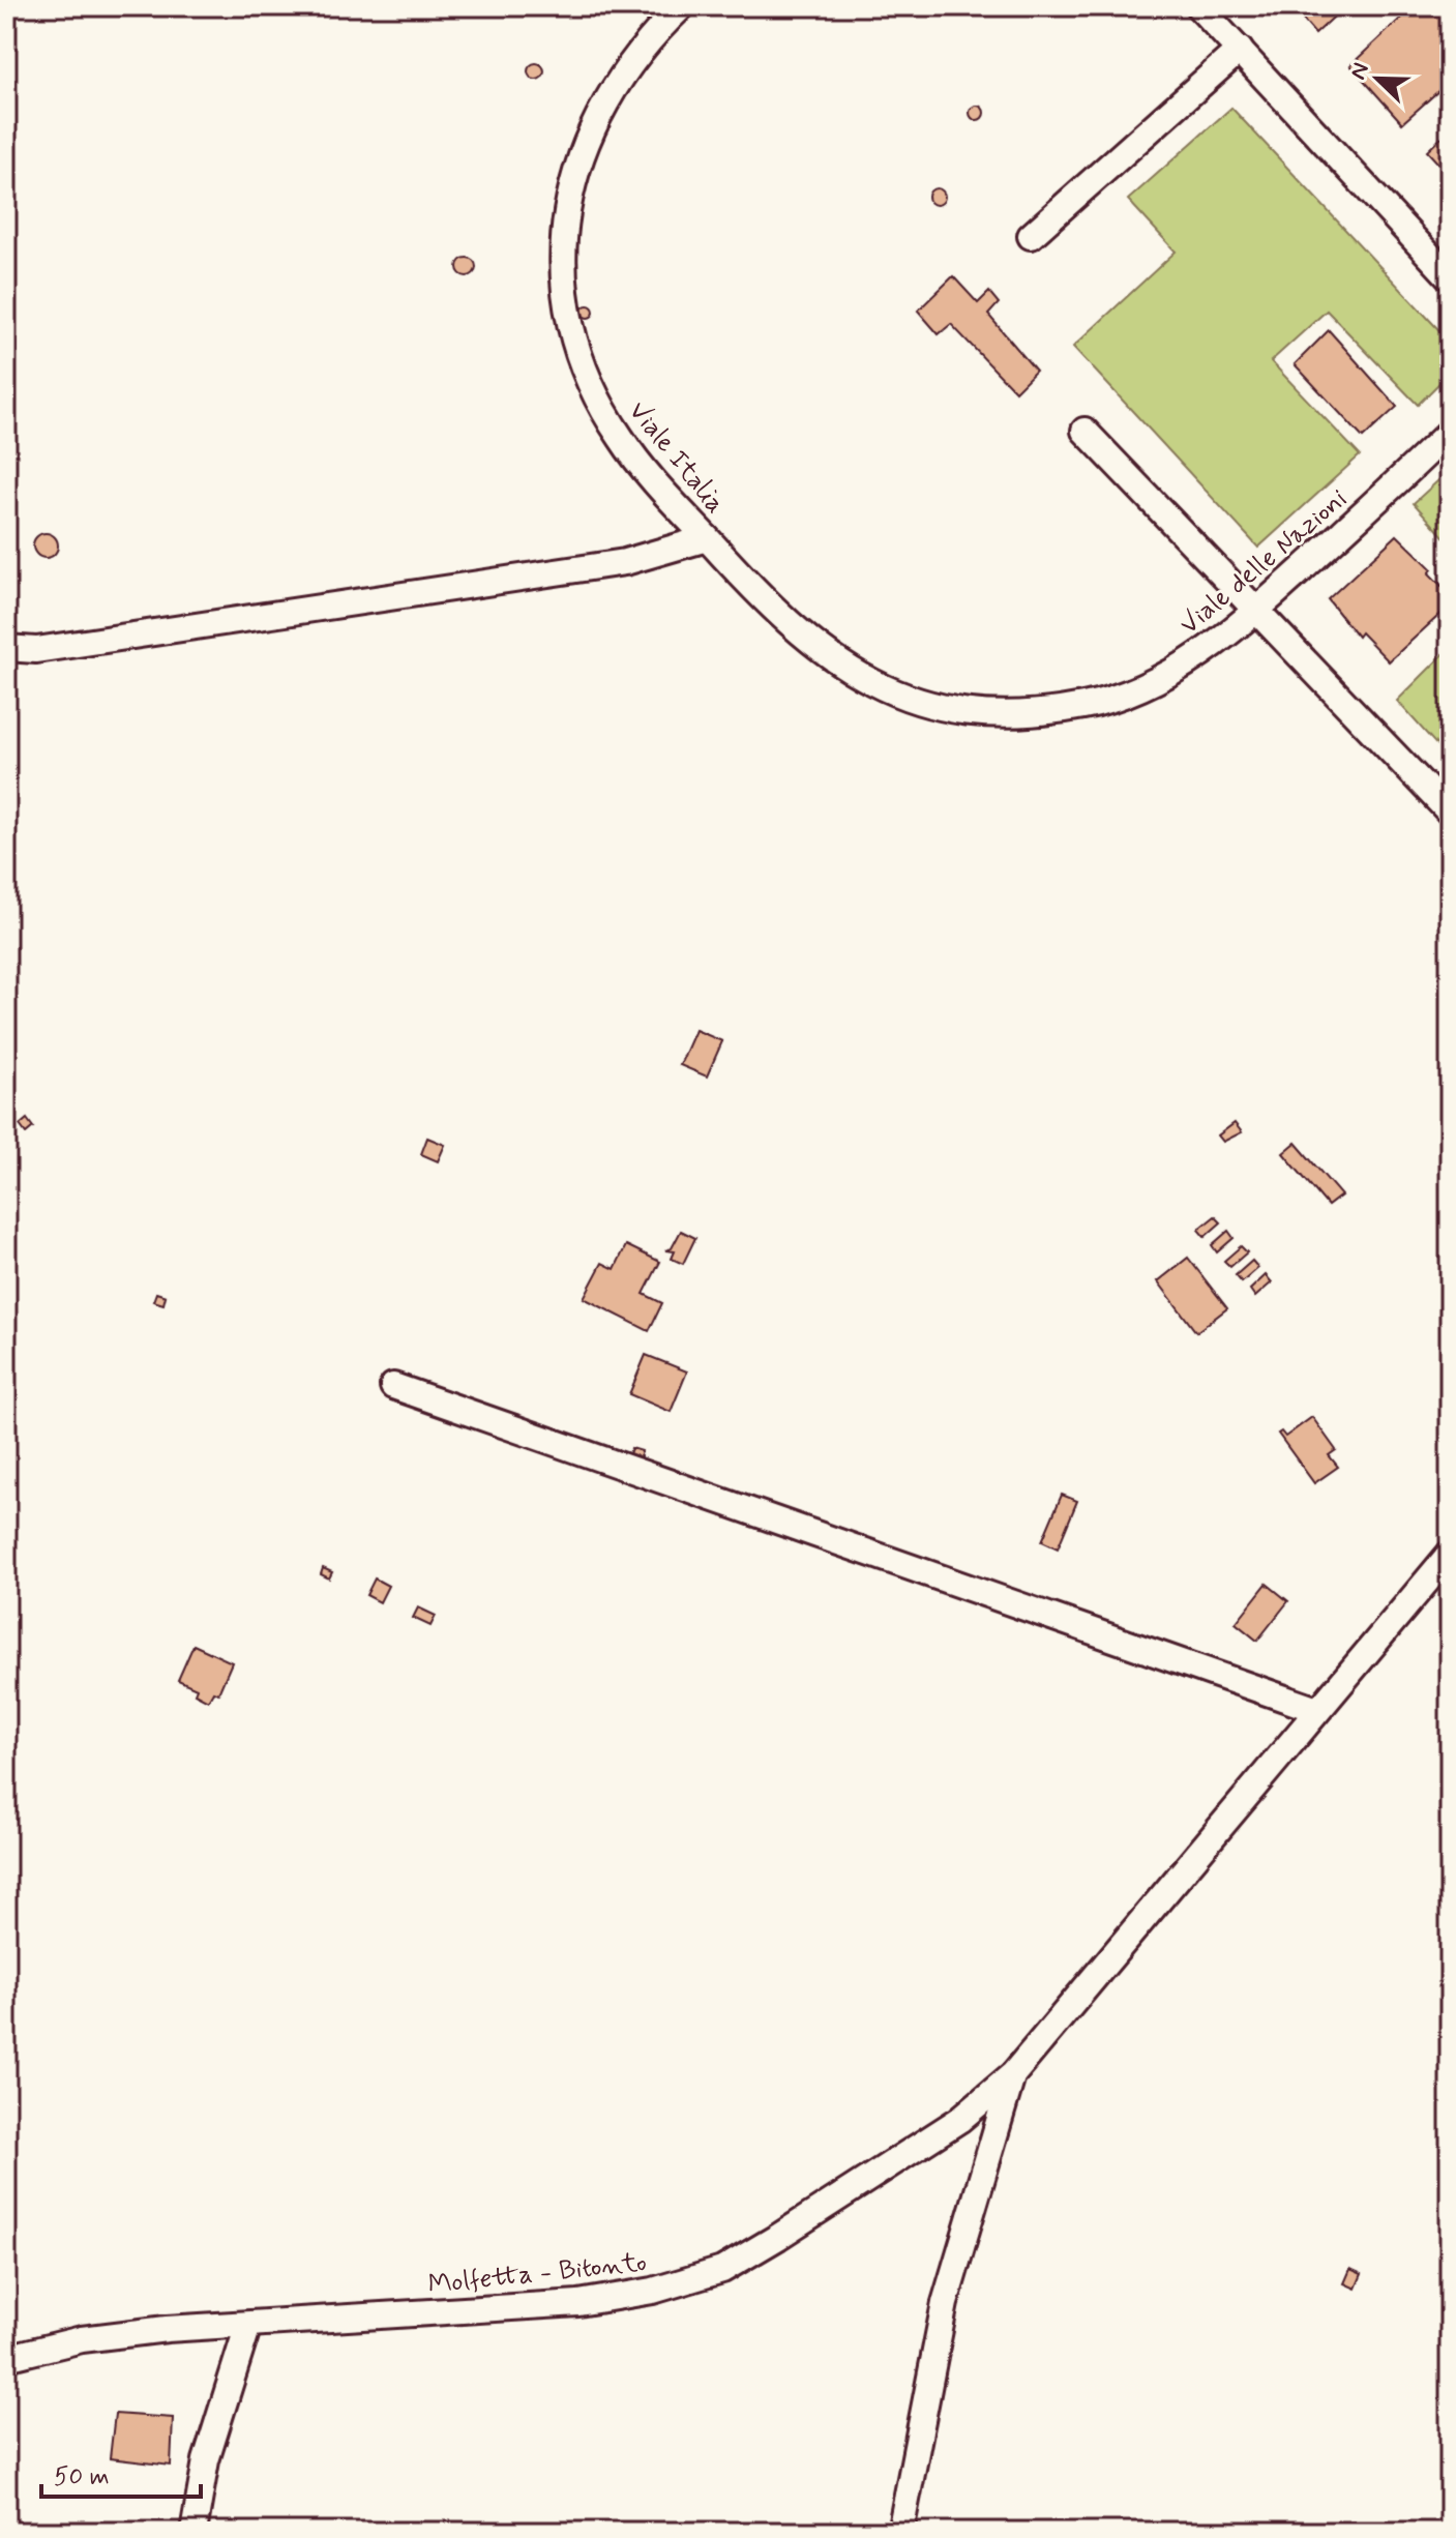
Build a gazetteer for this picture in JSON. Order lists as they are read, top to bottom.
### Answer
{
  "streets": {
    "street": ["Viale Italia", "Viale delle Nazioni", "Molfetta - Bitonto"]
  },
  "crossings": [
    ["Viale Italia", "Viale delle Nazioni"]
  ],
  "scale_bar": "50 m",
  "north": "top left"
}
